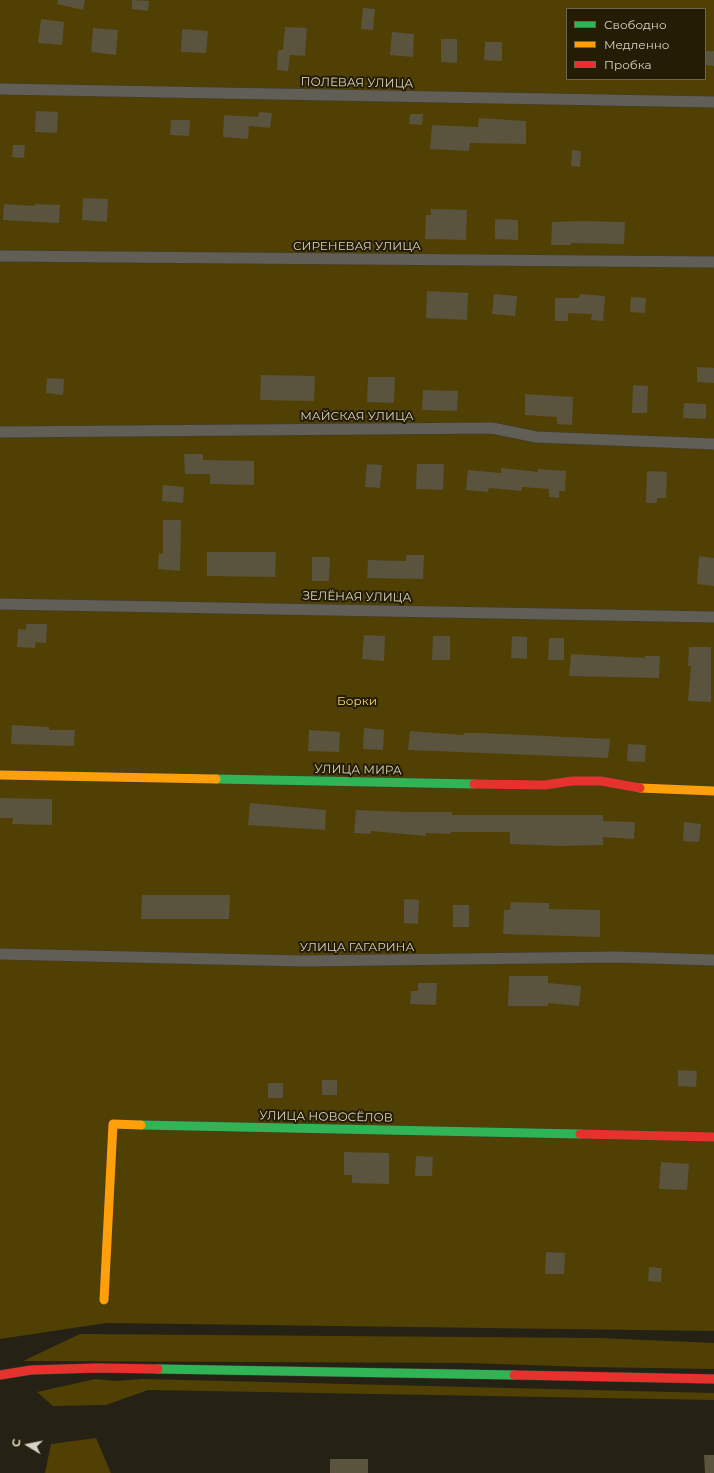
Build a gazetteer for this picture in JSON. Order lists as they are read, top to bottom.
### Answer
{
  "streets": {
    "street": [
      "ПОЛЕВАЯ УЛИЦА",
      "СИРЕНЕВАЯ УЛИЦА",
      "МАЙСКАЯ УЛИЦА",
      "ЗЕЛЁНАЯ УЛИЦА",
      "УЛИЦА МИРА",
      "УЛИЦА ГАГАРИНА",
      "УЛИЦА НОВОСЁЛОВ"
    ]
  },
  "parks": ["Борки"],
  "legend": ["Свободно", "Медленно", "Пробка"],
  "north": "left"
}
